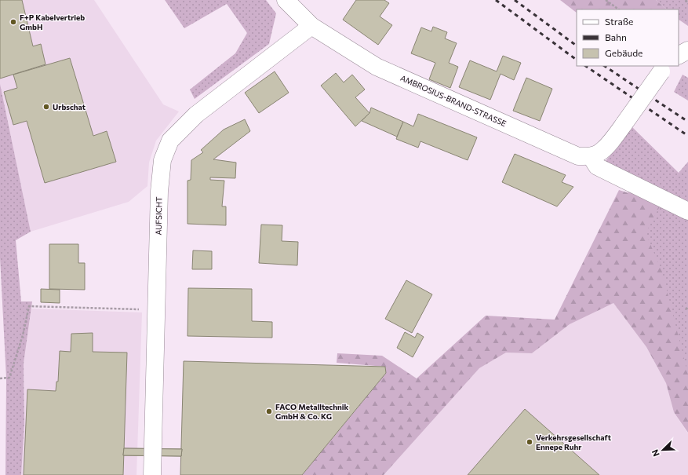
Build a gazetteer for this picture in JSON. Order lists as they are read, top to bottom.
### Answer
{
  "streets": {
    "street": ["AMBROSIUS-BRAND-STRASSE", "AUFSICHT"]
  },
  "crossings": [
    ["AMBROSIUS-BRAND-STRASSE", "AUFSICHT"]
  ],
  "places": [
    "F+P Kabelvertrieb GmbH",
    "Urbschat",
    "FACO Metalltechnik GmbH & Co. KG",
    "Verkehrsgesellschaft Ennepe Ruhr"
  ],
  "legend": ["Straße", "Bahn", "Gebäude"],
  "north": "bottom left"
}
